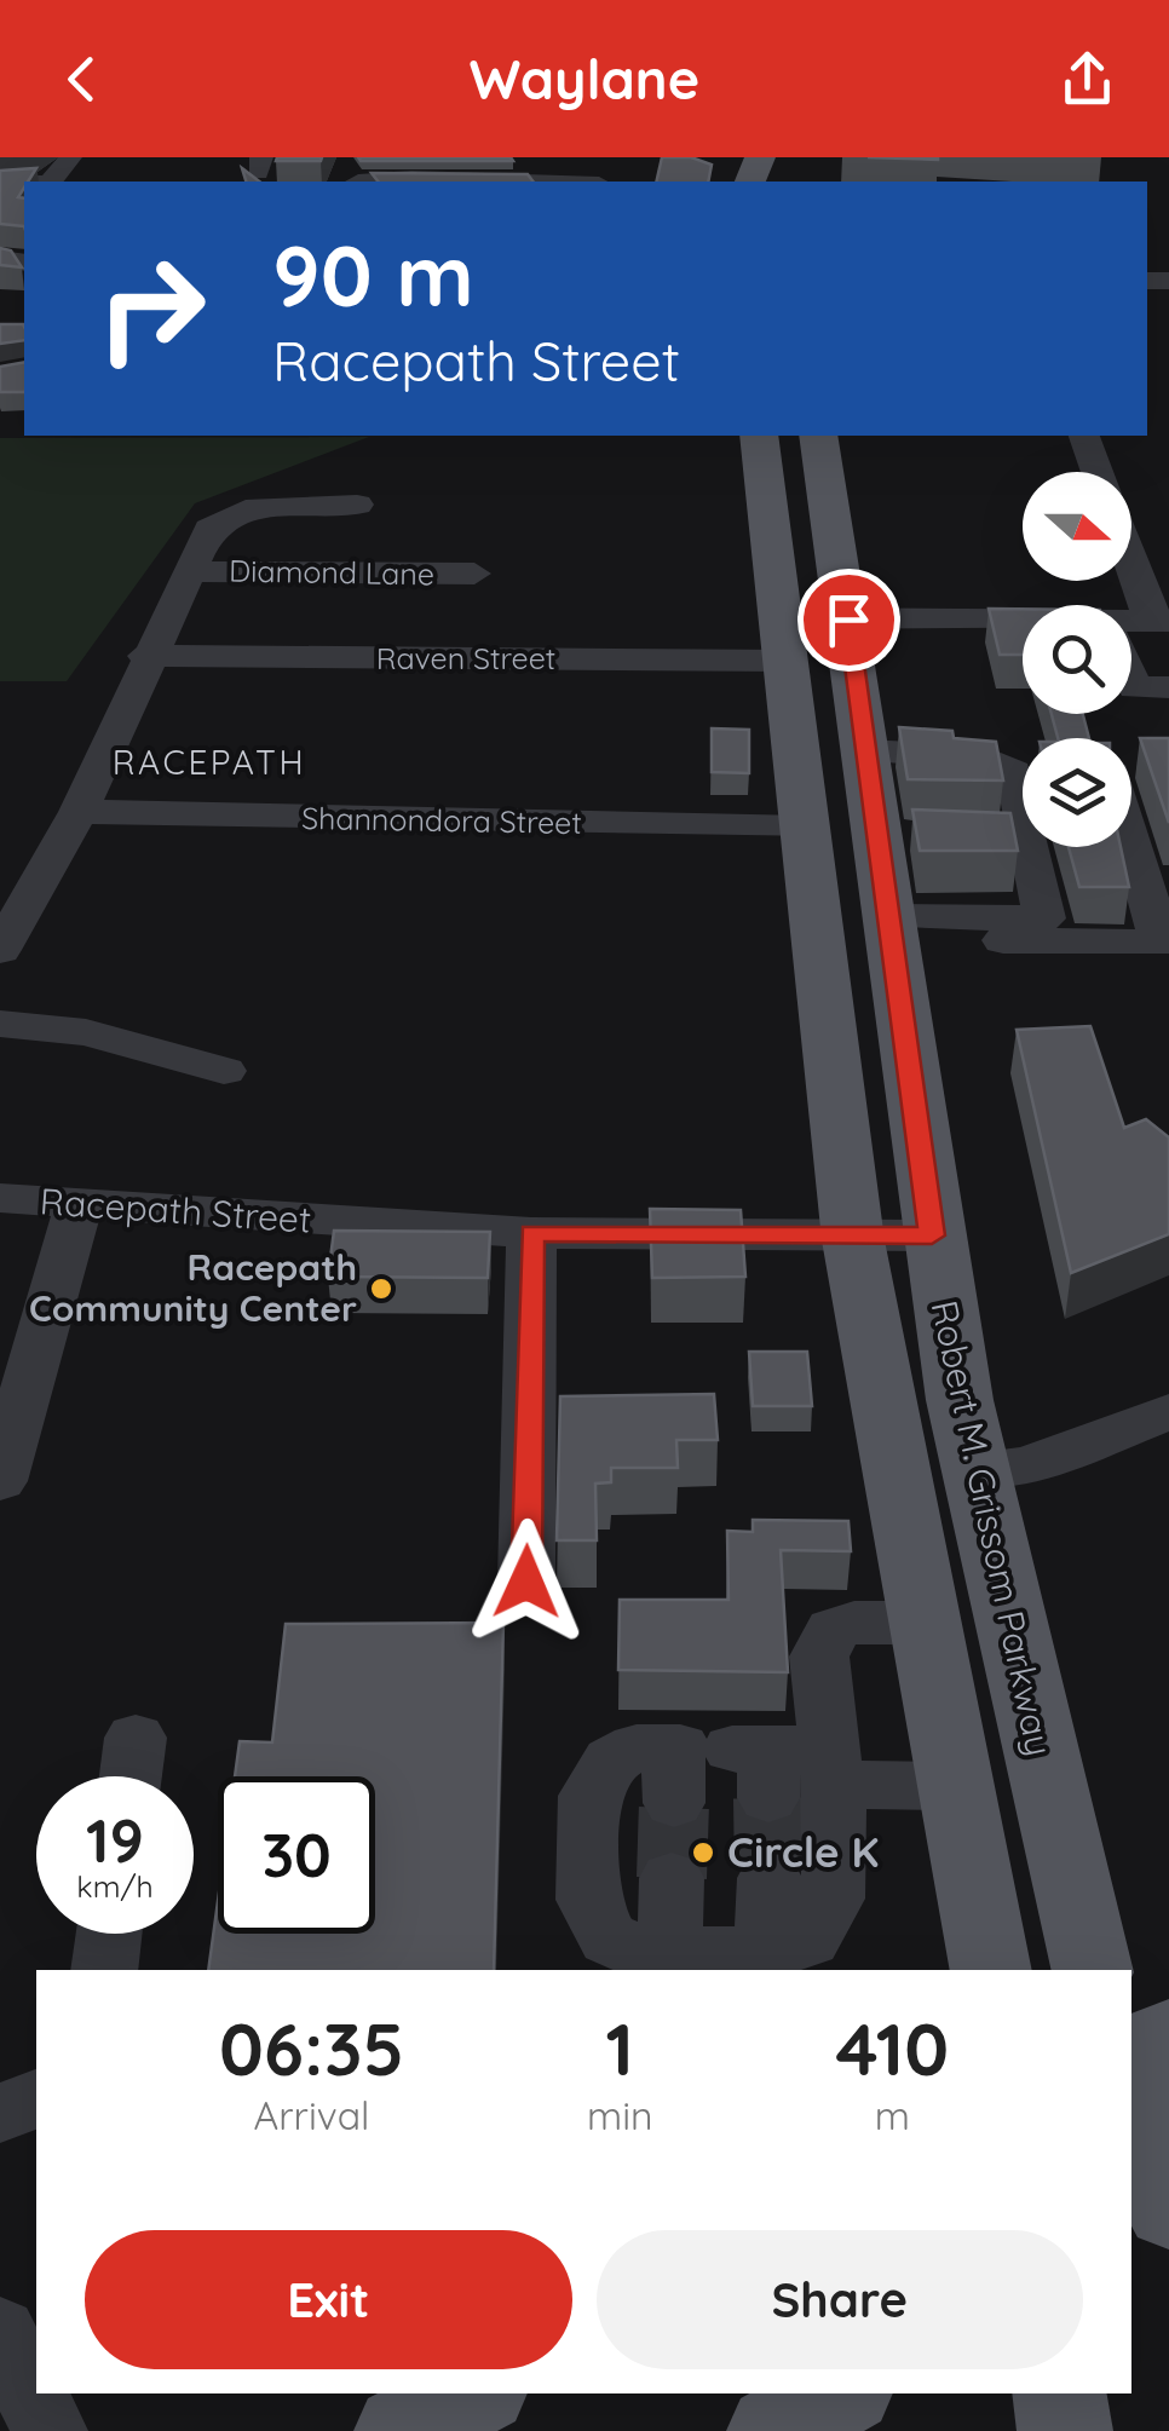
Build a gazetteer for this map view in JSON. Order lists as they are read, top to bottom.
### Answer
{
  "streets": {
    "main road": ["Robert M. Grissom Parkway"],
    "street": [
      "Diamond Lane",
      "Raven Street",
      "Shannondora Street",
      "Racepath Street"
    ]
  },
  "crossings": [
    ["Raven Street", "Robert M. Grissom Parkway"],
    ["Racepath Street", "Robert M. Grissom Parkway"]
  ],
  "districts": ["RACEPATH"],
  "places": ["Racepath Community Center", "Circle K"],
  "north": "right",
  "page": {
    "header": "Waylane",
    "turn": ["90 m", "Racepath Street"],
    "speed": "19 km/h",
    "limit": "30",
    "eta": [
      "06:35",
      "Arrival",
      "1",
      "min",
      "410",
      "m"
    ],
    "buttons": ["Exit", "Share"]
  }
}
